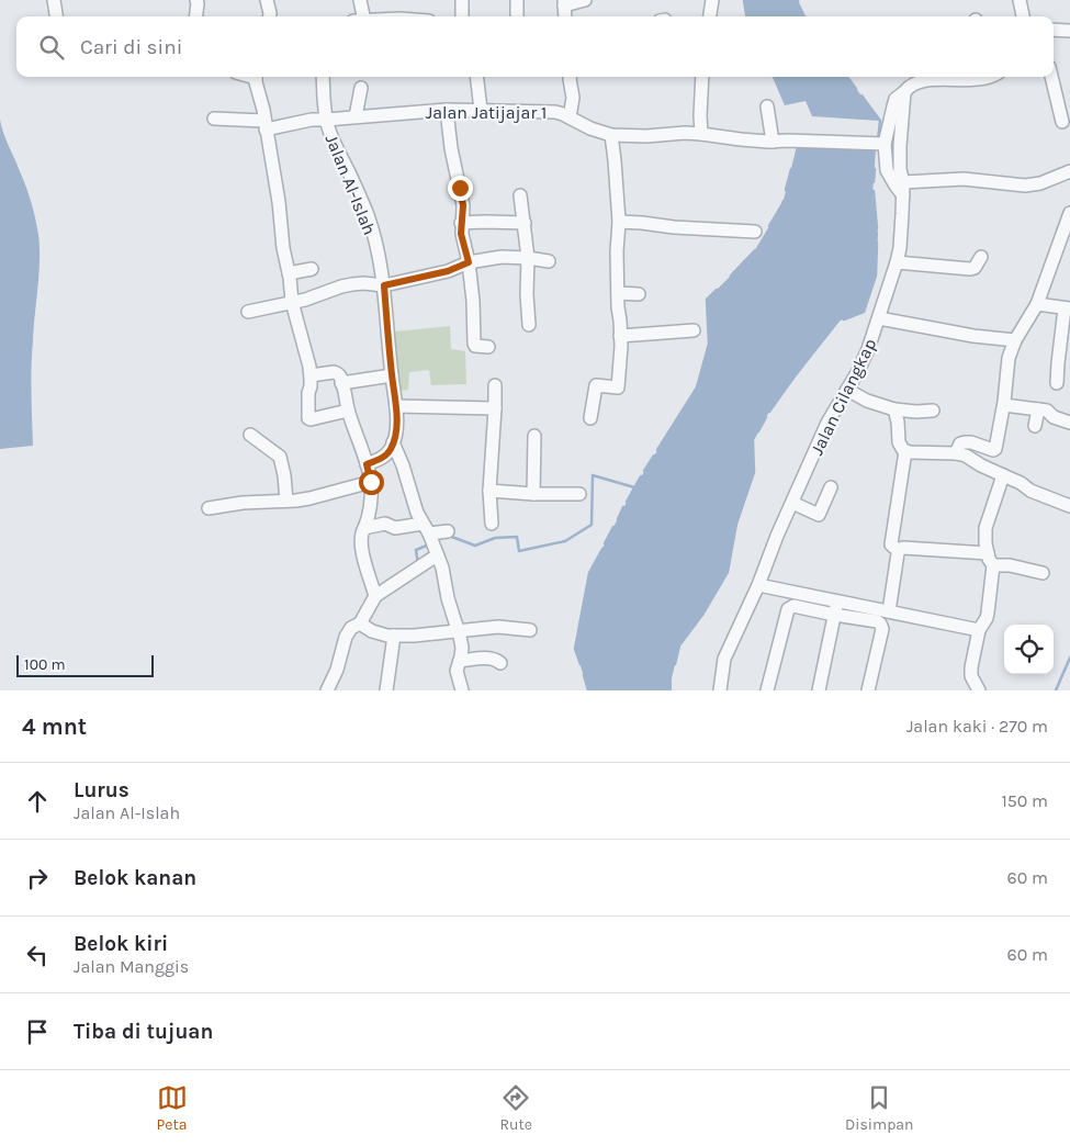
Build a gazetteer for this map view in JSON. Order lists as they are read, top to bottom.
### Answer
{
  "streets": {
    "street": ["Jalan Jatijajar 1", "Jalan Al-Islah", "Jalan Cilangkap"]
  },
  "crossings": [
    ["Jalan Jatijajar 1", "Jalan Al-Islah"]
  ],
  "scale_bar": "100 m",
  "page": {
    "search": "Cari di sini",
    "scale": "100 m",
    "heading": ["4 mnt", "Jalan kaki · 270 m"],
    "list": [
      ["Lurus", "Jalan Al-Islah", "150 m"],
      ["Belok kanan", "60 m"],
      ["Belok kiri", "Jalan Manggis", "60 m"],
      "Tiba di tujuan"
    ],
    "nav": ["Peta", "Rute", "Disimpan"]
  }
}
